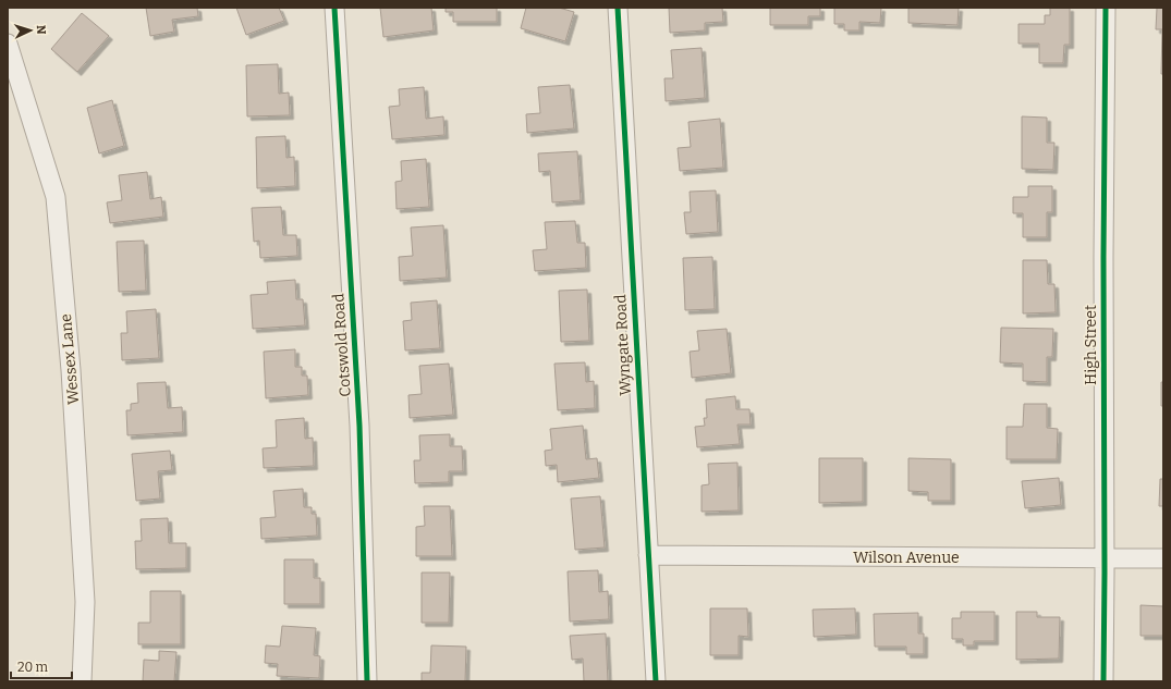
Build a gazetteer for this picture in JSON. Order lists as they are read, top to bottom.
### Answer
{
  "streets": {
    "street": [
      "Cotswold Road",
      "Wyngate Road",
      "High Street",
      "Wessex Lane",
      "Wilson Avenue"
    ]
  },
  "crossings": [
    ["Wyngate Road", "Wilson Avenue"],
    ["High Street", "Wilson Avenue"]
  ],
  "scale_bar": "20 m",
  "north": "right"
}
